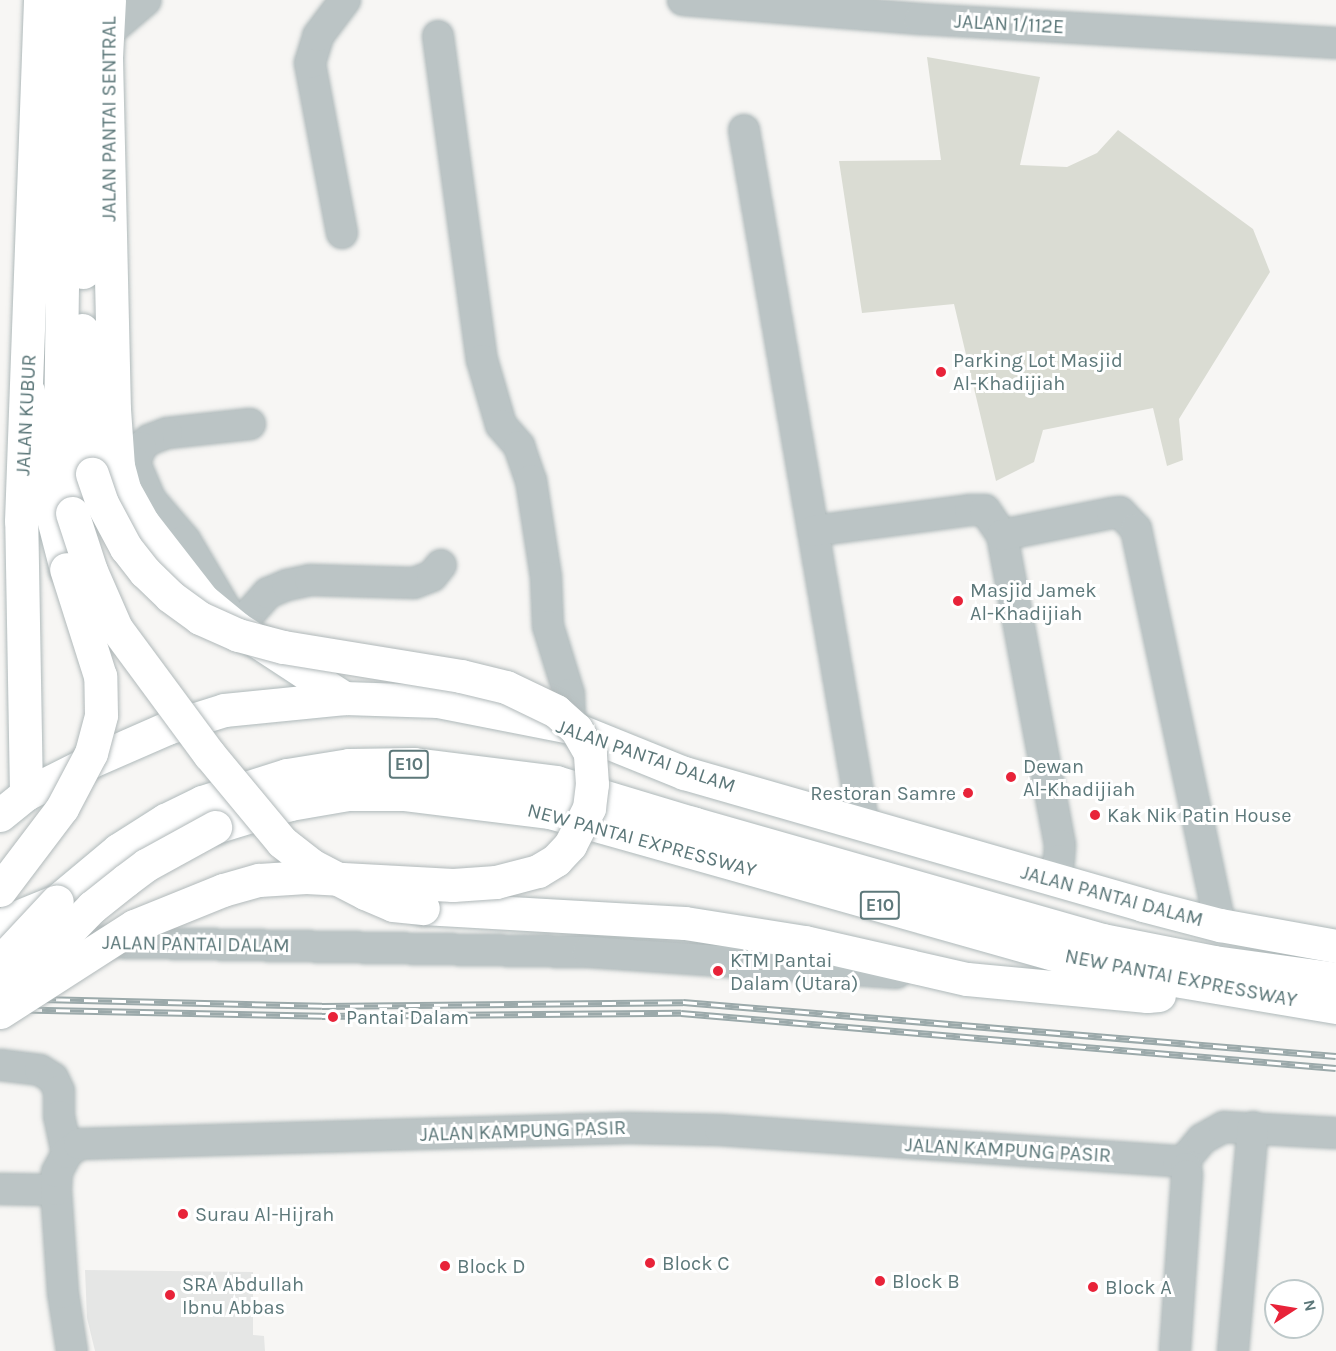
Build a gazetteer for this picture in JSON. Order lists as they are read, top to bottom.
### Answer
{
  "streets": {
    "main road": [
      "JALAN PANTAI SENTRAL",
      "JALAN KUBUR",
      "JALAN PANTAI DALAM",
      "E10",
      "NEW PANTAI EXPRESSWAY"
    ],
    "street": ["JALAN 1/112E", "JALAN KAMPUNG PASIR"]
  },
  "crossings": [
    ["JALAN KUBUR", "JALAN PANTAI DALAM"]
  ],
  "places": [
    "Parking Lot Masjid Al-Khadijiah",
    "Masjid Jamek Al-Khadijiah",
    "Dewan Al-Khadijiah",
    "Restoran Samre",
    "Kak Nik Patin House",
    "KTM Pantai Dalam (Utara)",
    "Pantai Dalam",
    "Surau Al-Hijrah",
    "Block C",
    "Block D",
    "Block B",
    "Block A",
    "SRA Abdullah Ibnu Abbas"
  ],
  "north": "right"
}
